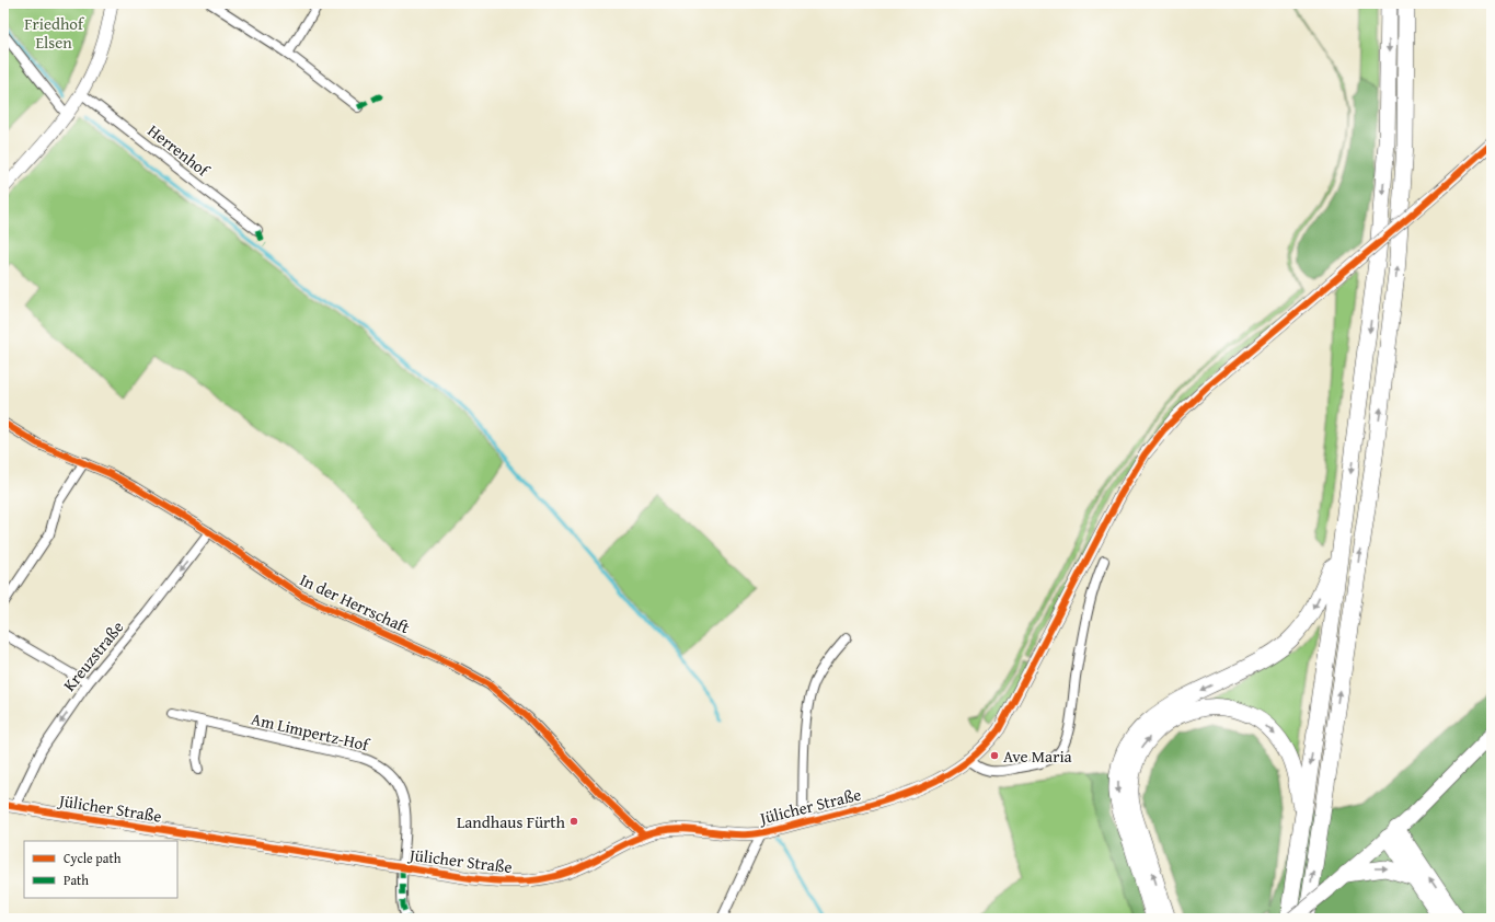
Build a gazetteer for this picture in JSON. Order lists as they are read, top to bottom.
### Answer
{
  "streets": {
    "street": [
      "Herrenhof",
      "In der Herrschaft",
      "Kreuzstraße",
      "Am Limpertz-Hof",
      "Jülicher Straße"
    ]
  },
  "crossings": [
    ["In der Herrschaft", "Kreuzstraße"],
    ["In der Herrschaft", "Jülicher Straße"],
    ["Kreuzstraße", "Jülicher Straße"],
    ["Am Limpertz-Hof", "Jülicher Straße"]
  ],
  "one_way": ["Kreuzstraße"],
  "parks": ["Friedhof Elsen"],
  "places": ["Ave Maria", "Landhaus Fürth"],
  "legend": ["Cycle path", "Path"]
}
